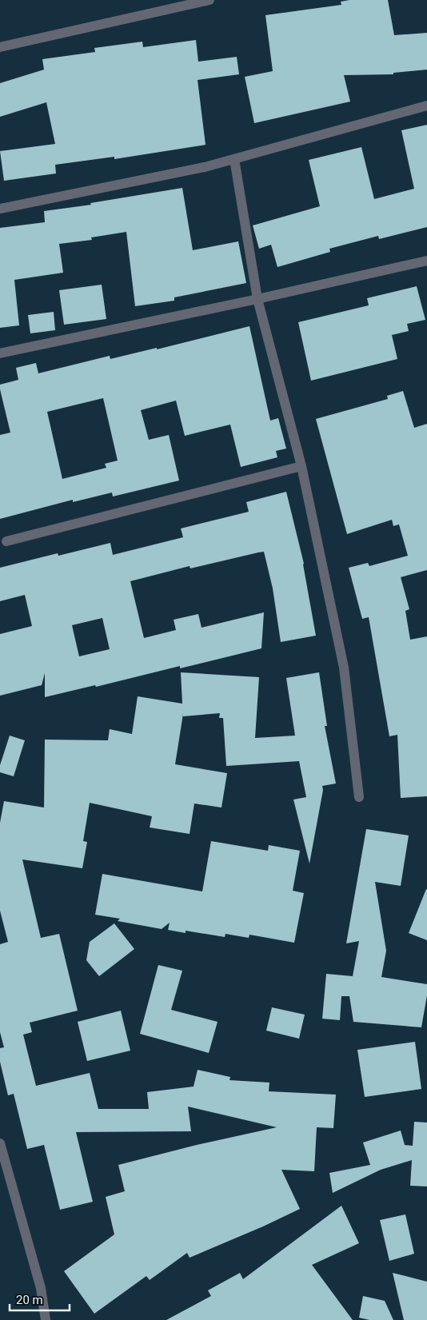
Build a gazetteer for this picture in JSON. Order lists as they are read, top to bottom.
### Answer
{
  "scale_bar": "20 m"
}
